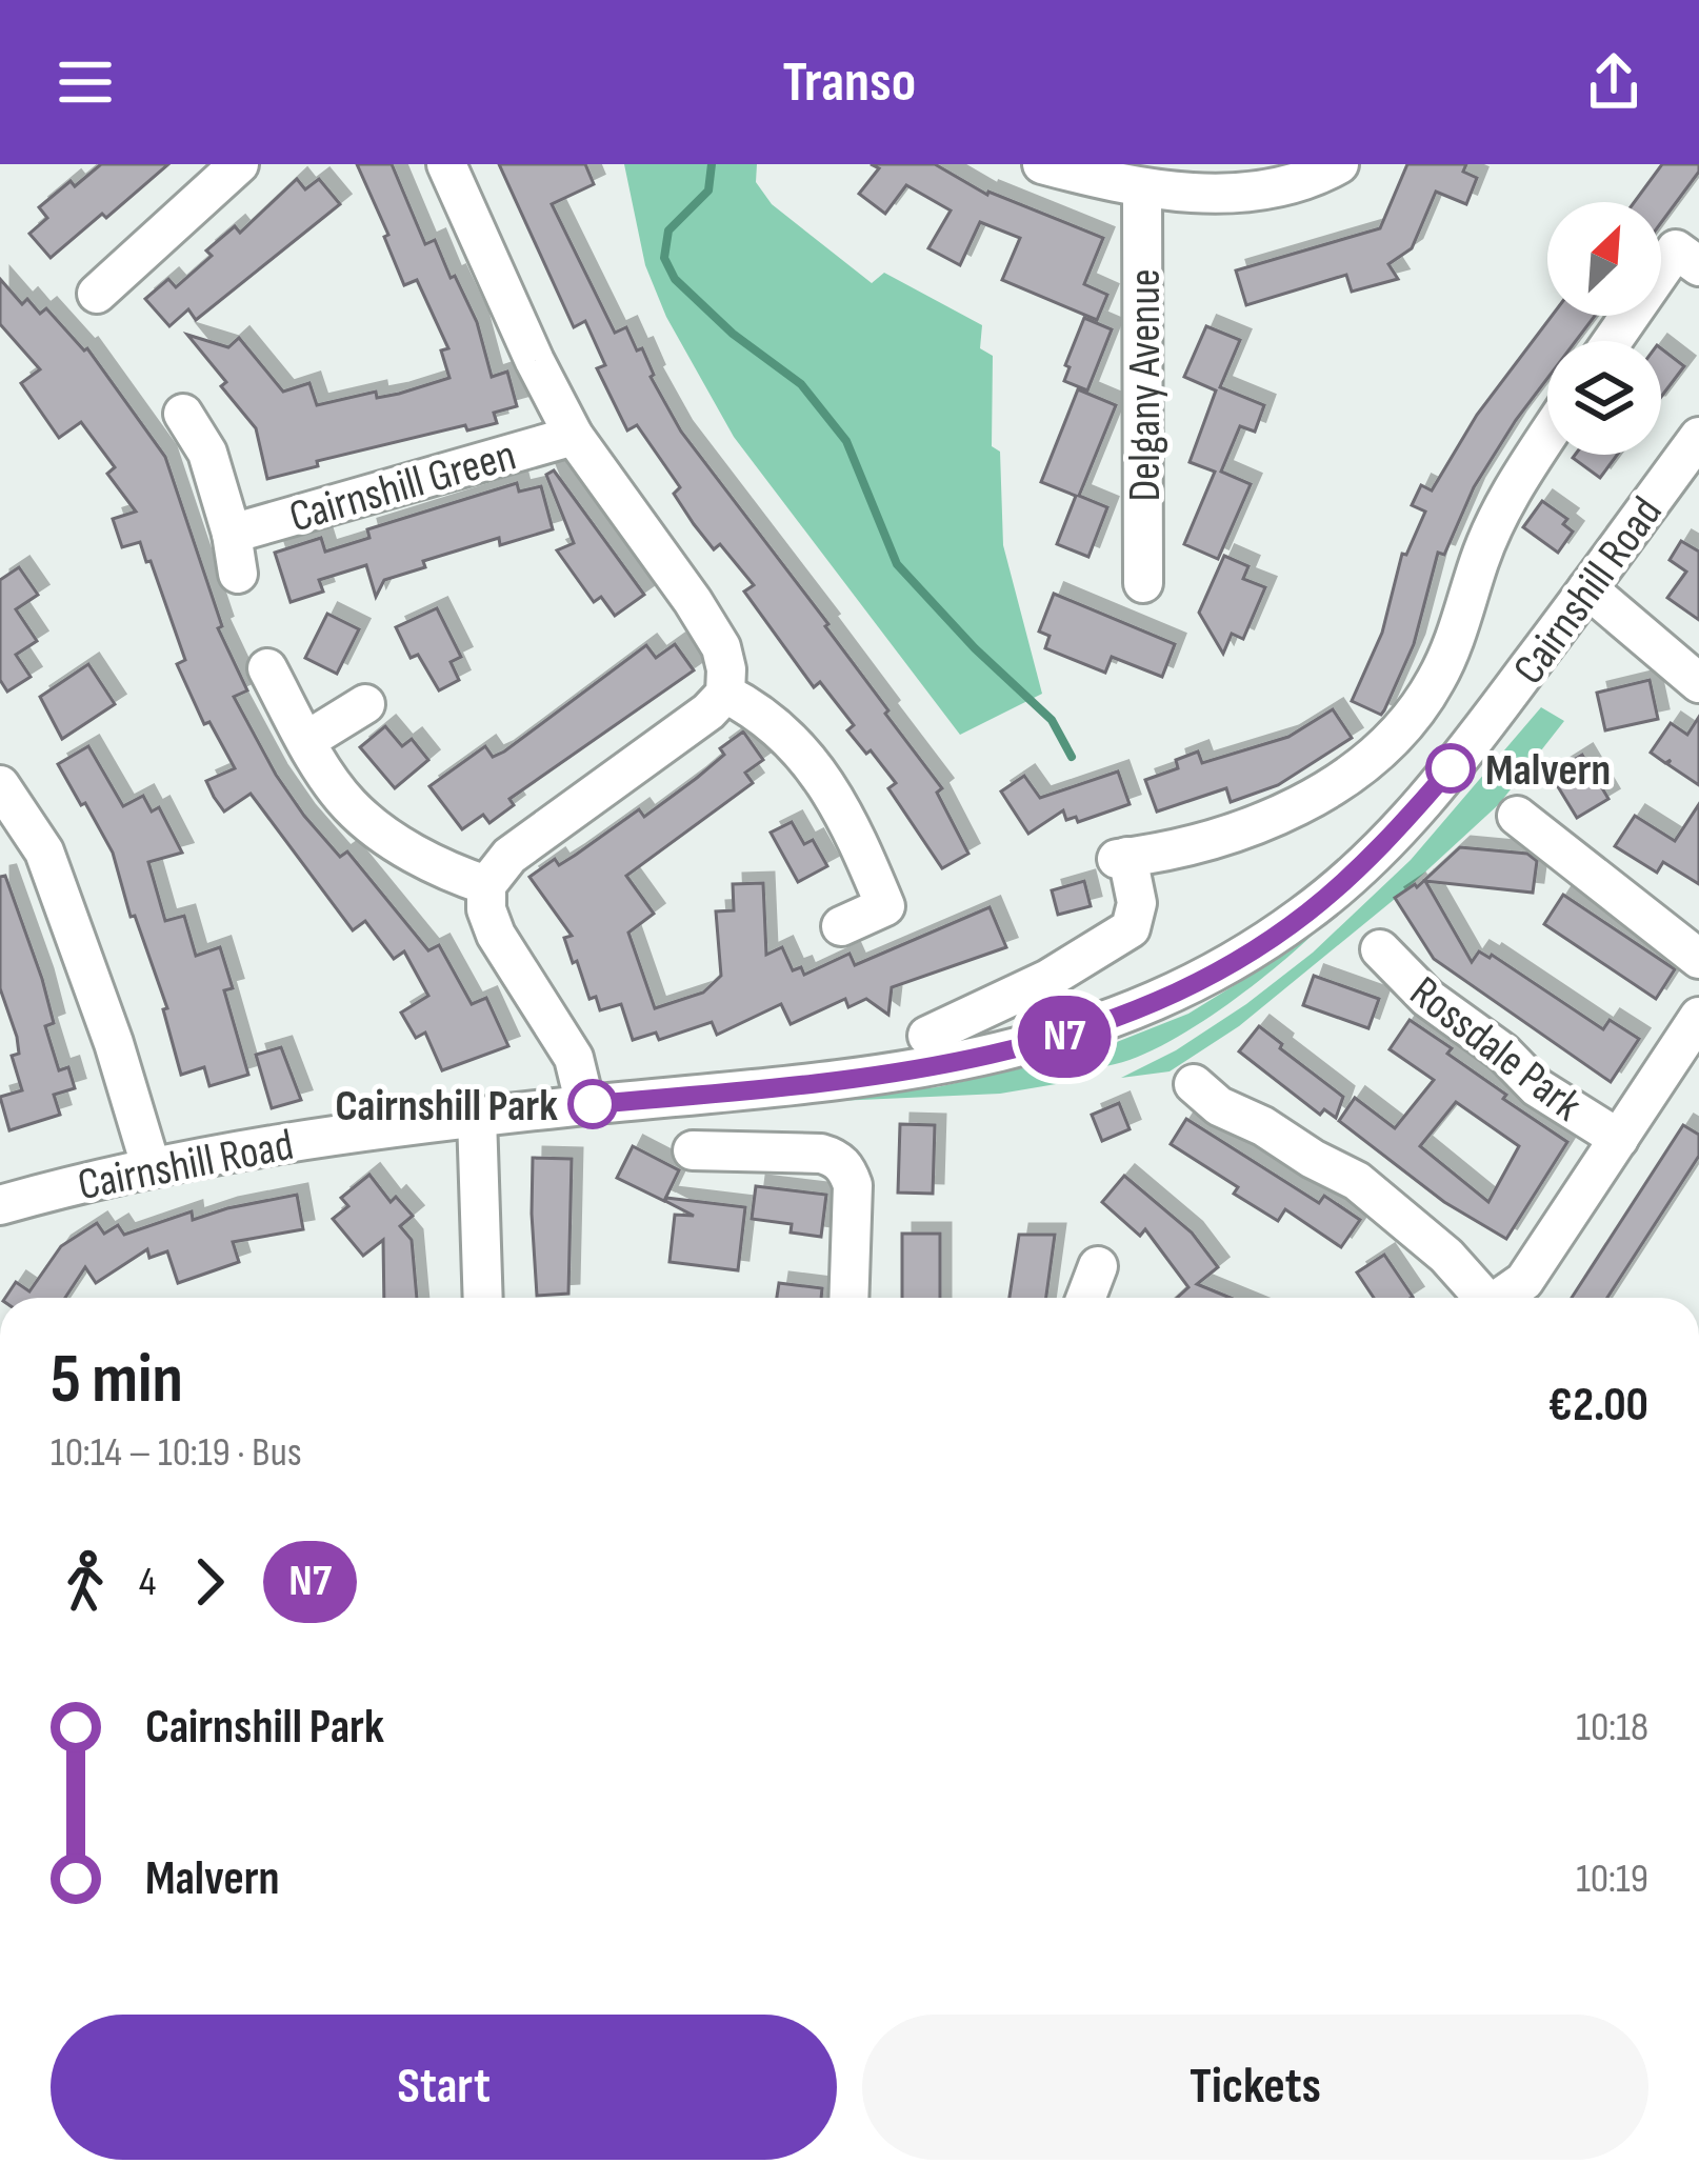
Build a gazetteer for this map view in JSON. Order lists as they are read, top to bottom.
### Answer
{
  "streets": {
    "street": [
      "Delgany Avenue",
      "Cairnshill Green",
      "Cairnshill Road",
      "Rossdale Park"
    ]
  },
  "places": ["Malvern", "Cairnshill Park"],
  "lines": ["bus line N7"],
  "north": "top right",
  "page": {
    "header": "Transo",
    "on_map": "N7",
    "heading": ["5 min", "10:14 – 10:19 · Bus", "€2.00"],
    "legs": ["4", "N7"],
    "list": [
      {
        "name": "Cairnshill Park",
        "value": "10:18"
      },
      {
        "name": "Malvern",
        "value": "10:19"
      }
    ],
    "buttons": ["Start", "Tickets"]
  }
}
